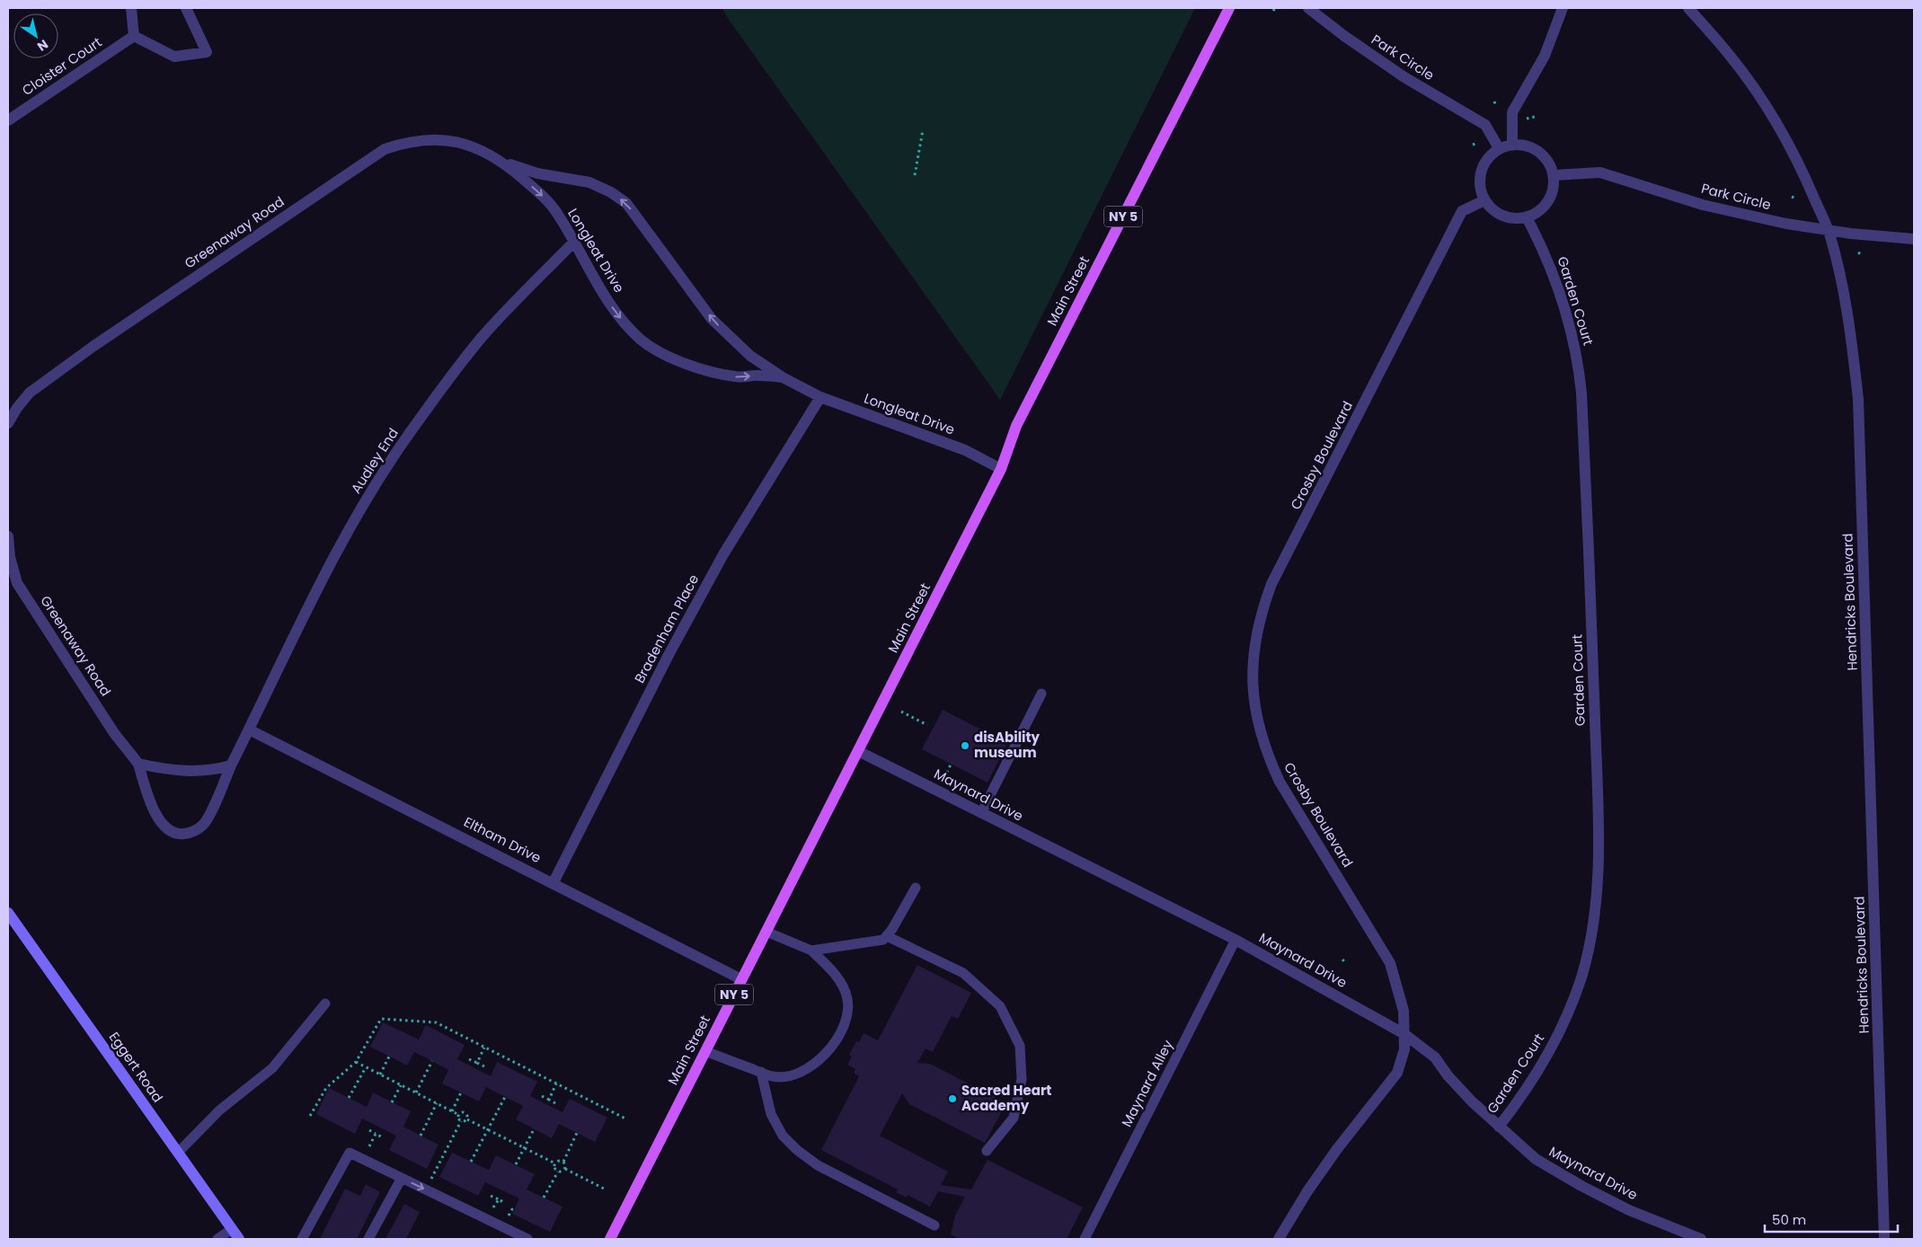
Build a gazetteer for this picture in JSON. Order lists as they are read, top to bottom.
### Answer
{
  "streets": {
    "main road": ["NY 5", "Main Street"],
    "street": [
      "Park Circle",
      "Cloister Court",
      "Greenaway Road",
      "Longleat Drive",
      "Garden Court",
      "Crosby Boulevard",
      "Audley End",
      "Hendricks Boulevard",
      "Bradenham Place",
      "Maynard Drive",
      "Eltham Drive",
      "Eggert Road"
    ],
    "lane": ["Maynard Alley"]
  },
  "crossings": [
    ["Park Circle", "Garden Court"],
    ["Park Circle", "Crosby Boulevard"],
    ["Park Circle", "Hendricks Boulevard"],
    ["Greenaway Road", "Longleat Drive"],
    ["Greenaway Road", "Audley End"],
    ["Greenaway Road", "Eltham Drive"],
    ["Longleat Drive", "Main Street"],
    ["Longleat Drive", "Audley End"],
    ["Longleat Drive", "Bradenham Place"],
    ["Main Street", "Maynard Drive"],
    ["Main Street", "Eltham Drive"],
    ["Garden Court", "Crosby Boulevard"],
    ["Garden Court", "Maynard Drive"],
    ["Crosby Boulevard", "Maynard Drive"],
    ["Audley End", "Eltham Drive"],
    ["Bradenham Place", "Eltham Drive"],
    ["Maynard Drive", "Maynard Alley"]
  ],
  "places": ["disAbility museum", "Sacred Heart Academy"],
  "scale_bar": "50 m",
  "north": "bottom right"
}
